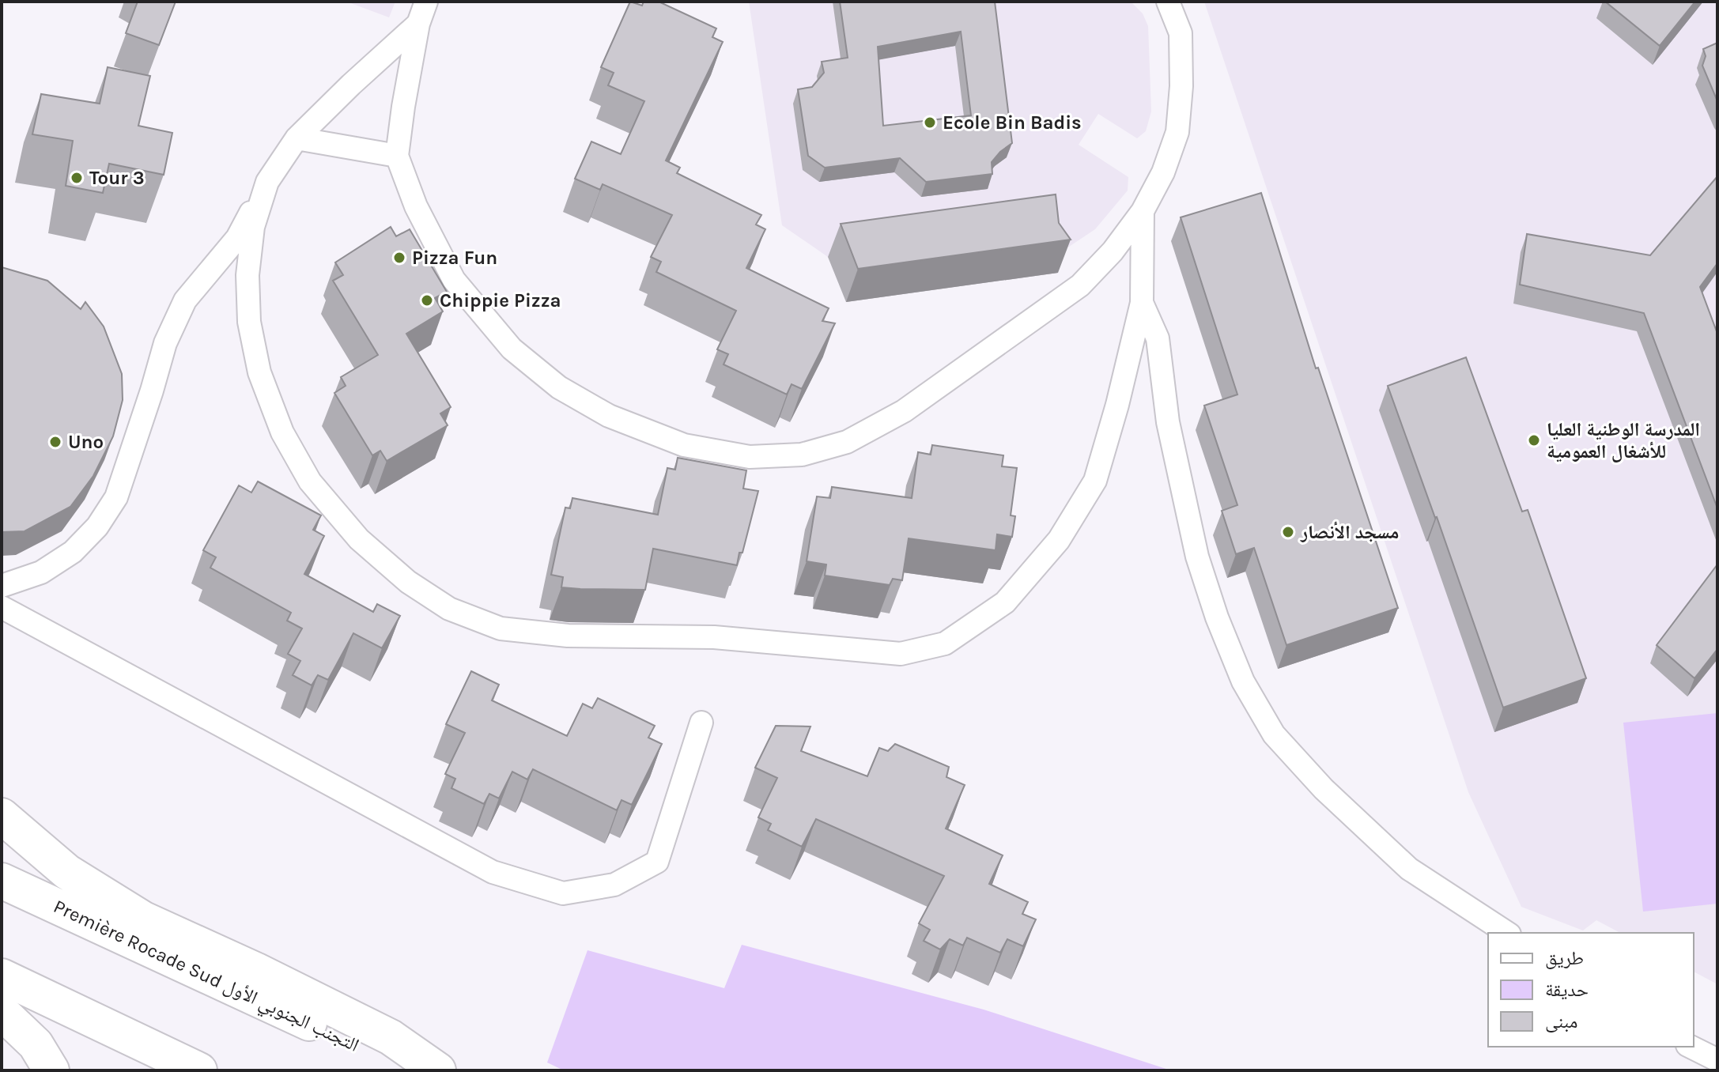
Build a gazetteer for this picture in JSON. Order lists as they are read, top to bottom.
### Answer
{
  "streets": {
    "highway": ["Première Rocade Sud التجنب الجنوبي الأول"]
  },
  "places": [
    "Ecole Bin Badis",
    "Tour 3",
    "Pizza Fun",
    "Chippie Pizza",
    "المدرسة الوطنية العليا للأشغال العمومية",
    "Uno",
    "مسجد الأنصار"
  ],
  "legend": ["طريق", "حديقة", "مبنى"]
}
